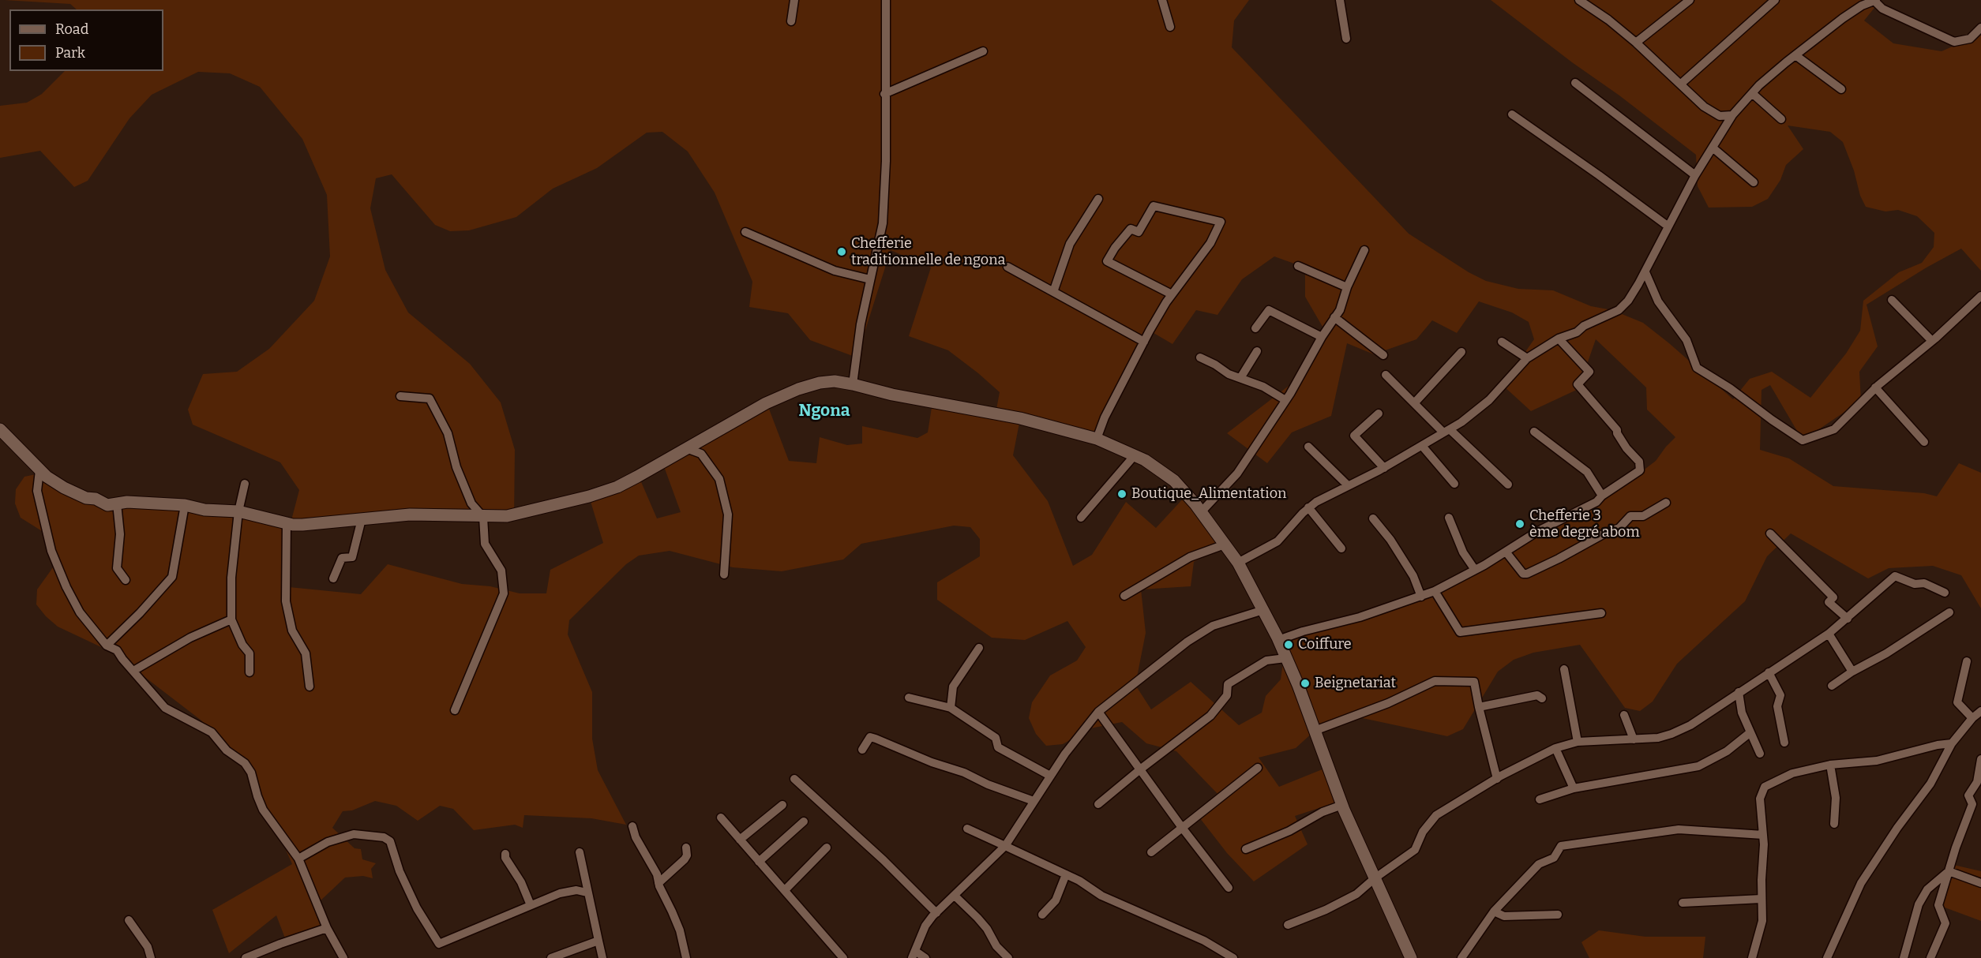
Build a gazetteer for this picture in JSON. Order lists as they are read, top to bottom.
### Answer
{
  "districts": ["Ngona"],
  "places": [
    "Chefferie traditionnelle de ngona",
    "Boutique_Alimentation",
    "Chefferie 3 ème degré abom",
    "Coiffure",
    "Beignetariat"
  ],
  "legend": ["Road", "Park"]
}
